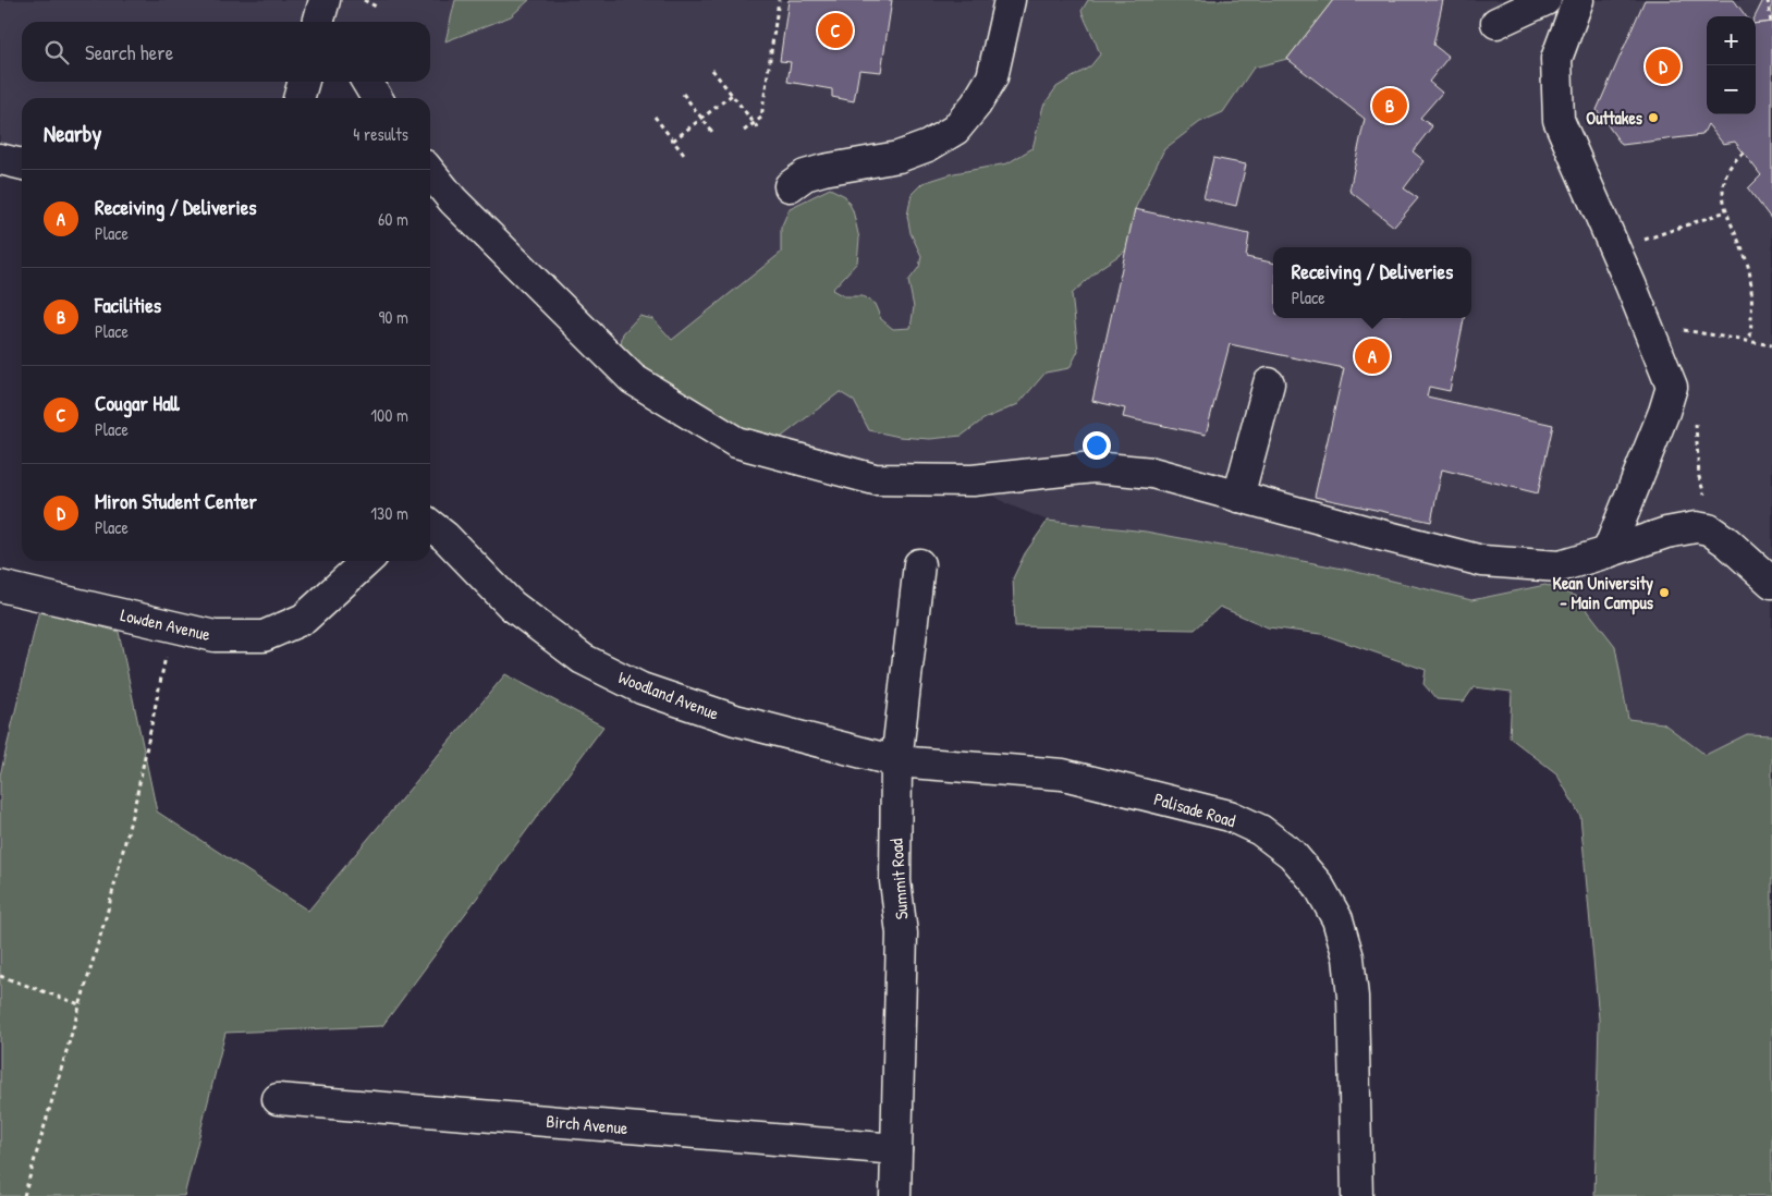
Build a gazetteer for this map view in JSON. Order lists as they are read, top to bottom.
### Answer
{
  "streets": {
    "street": [
      "Lowden Avenue",
      "Woodland Avenue",
      "Palisade Road",
      "Summit Road",
      "Birch Avenue"
    ]
  },
  "crossings": [
    ["Woodland Avenue", "Palisade Road"],
    ["Woodland Avenue", "Summit Road"],
    ["Palisade Road", "Summit Road"],
    ["Summit Road", "Birch Avenue"]
  ],
  "places": ["Outtakes", "Kean University - Main Campus"],
  "page": {
    "pins": [
      "C",
      "D",
      "B",
      "A"
    ],
    "map_buttons": ["+", "−"],
    "search": "Search here",
    "heading": ["Nearby", "4 results"],
    "list": [
      {
        "mark": "A",
        "name": "Receiving / Deliveries",
        "note": "Place",
        "value": "60 m"
      },
      {
        "mark": "B",
        "name": "Facilities",
        "note": "Place",
        "value": "90 m"
      },
      {
        "mark": "C",
        "name": "Cougar Hall",
        "note": "Place",
        "value": "100 m"
      },
      {
        "mark": "D",
        "name": "Miron Student Center",
        "note": "Place",
        "value": "130 m"
      }
    ],
    "popup": ["Receiving / Deliveries", "Place"]
  }
}
